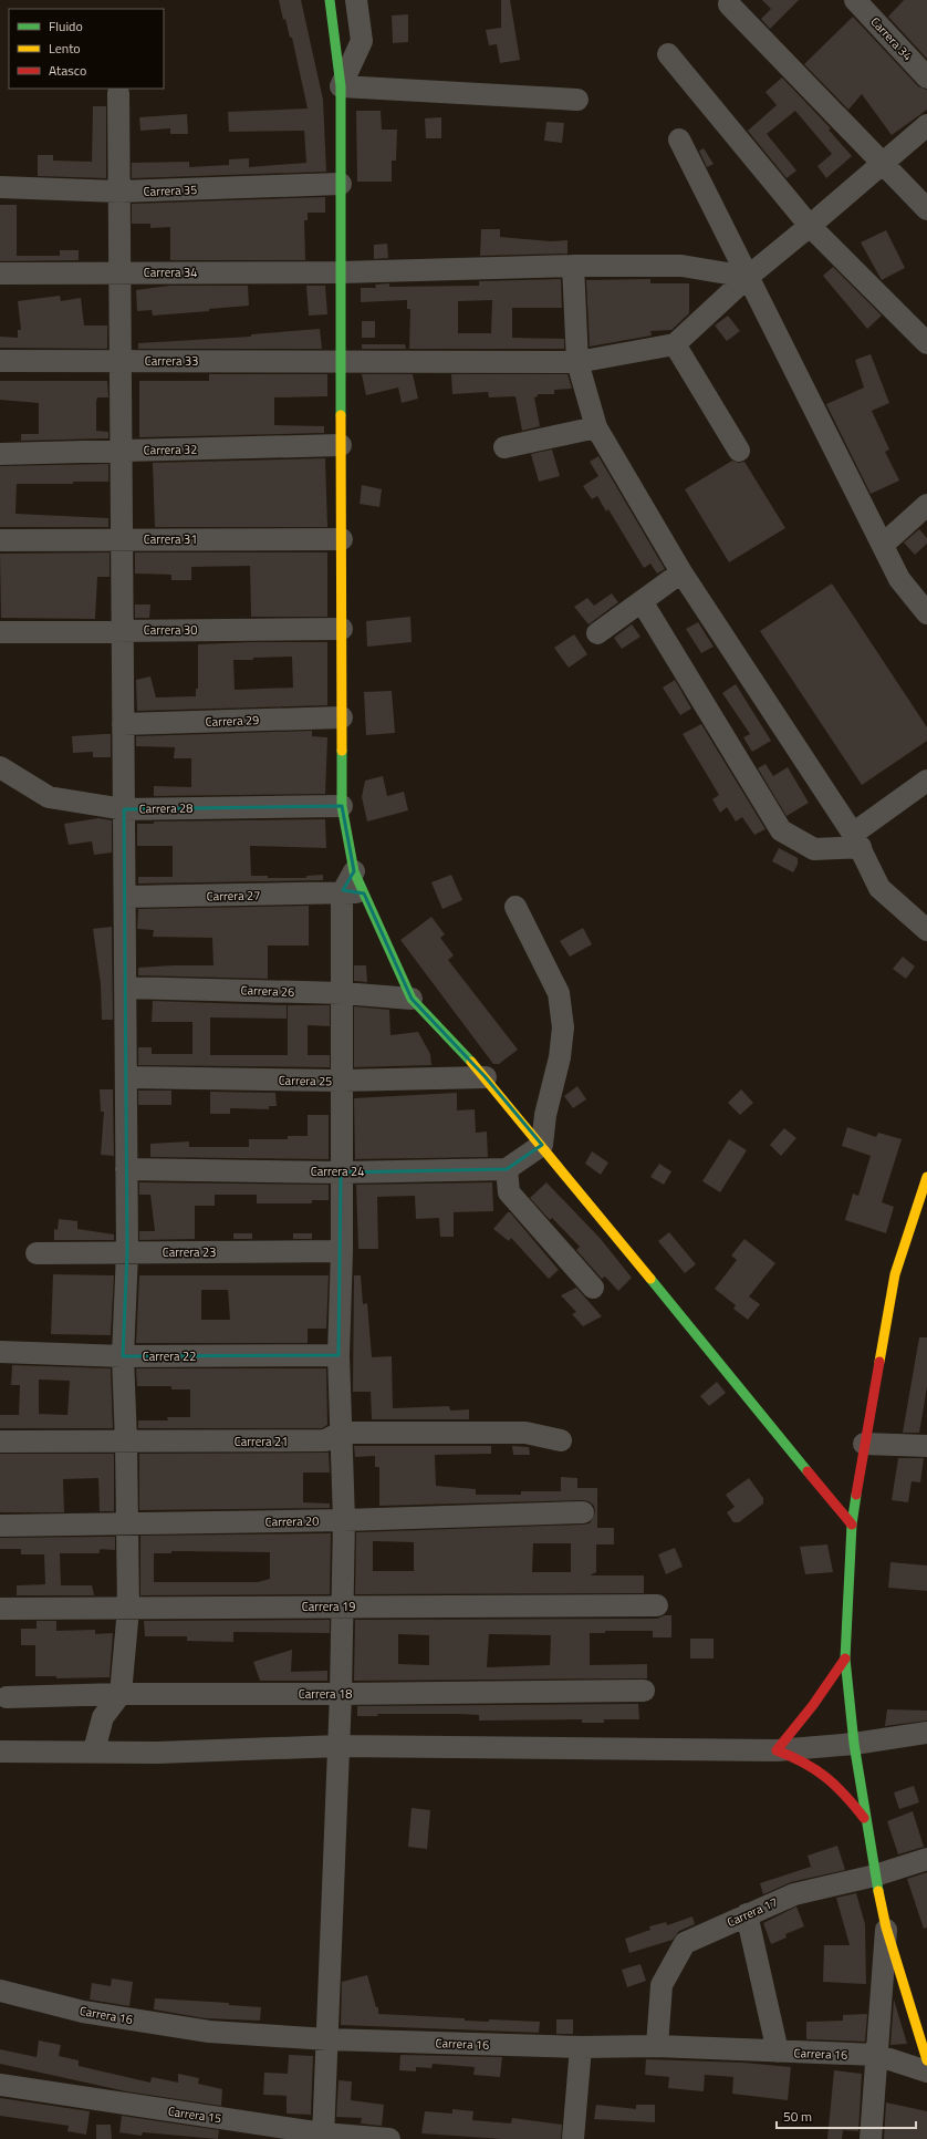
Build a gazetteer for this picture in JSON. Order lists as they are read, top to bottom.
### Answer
{
  "streets": {
    "street": [
      "Carrera 34",
      "Carrera 35",
      "Carrera 33",
      "Carrera 32",
      "Carrera 31",
      "Carrera 30",
      "Carrera 29",
      "Carrera 28",
      "Carrera 27",
      "Carrera 26",
      "Carrera 25",
      "Carrera 24",
      "Carrera 23",
      "Carrera 22",
      "Carrera 21",
      "Carrera 20",
      "Carrera 19",
      "Carrera 18",
      "Carrera 17",
      "Carrera 16",
      "Carrera 15"
    ]
  },
  "crossings": [
    ["Carrera 17", "Carrera 16"]
  ],
  "legend": ["Fluido", "Lento", "Atasco"],
  "scale_bar": "50 m"
}
